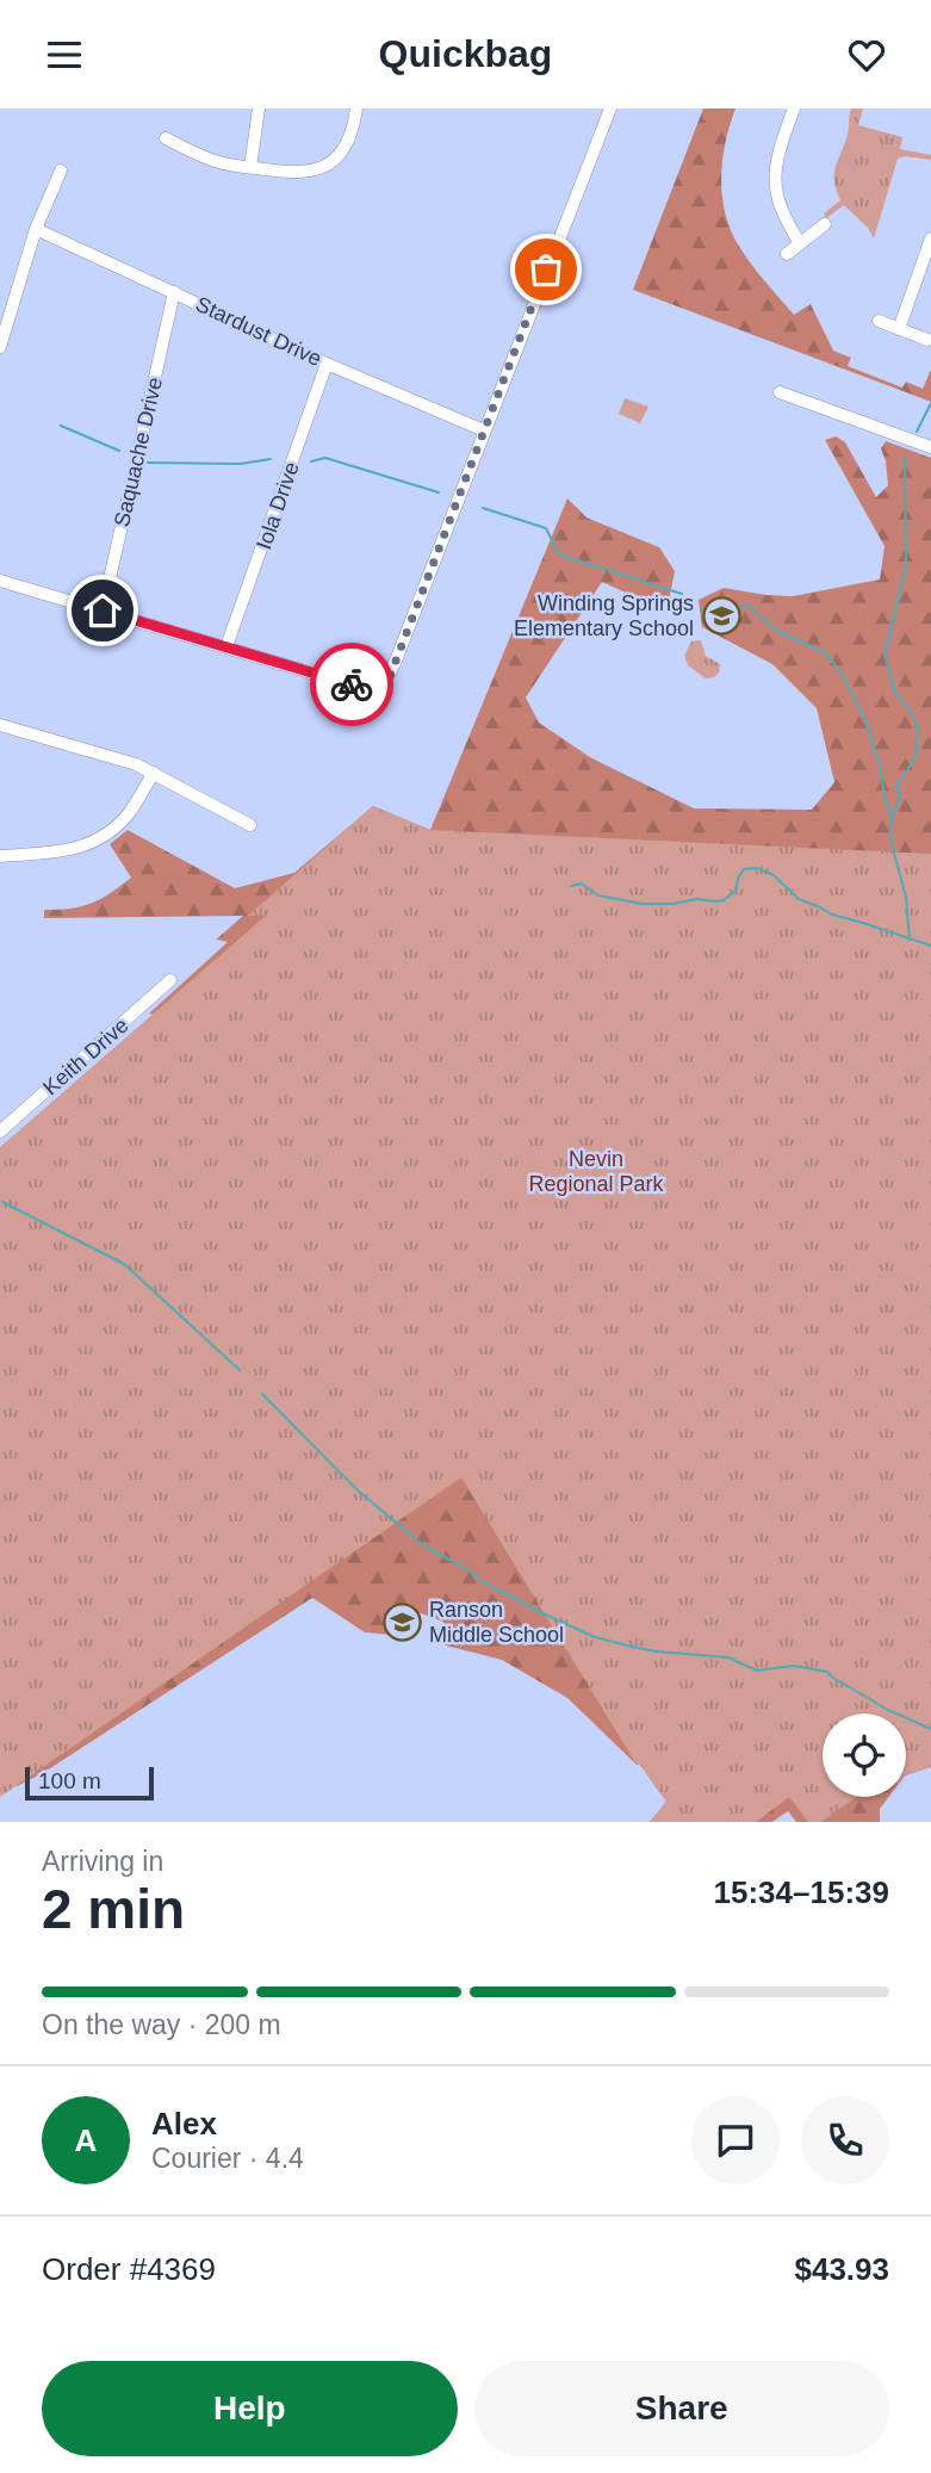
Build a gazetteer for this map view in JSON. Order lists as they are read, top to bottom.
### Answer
{
  "streets": {
    "street": [
      "Stardust Drive",
      "Saquache Drive",
      "Iola Drive",
      "Keith Drive"
    ]
  },
  "crossings": [
    ["Stardust Drive", "Saquache Drive"],
    ["Stardust Drive", "Iola Drive"]
  ],
  "parks": ["Nevin Regional Park"],
  "places": {
    "school or university": ["Winding Springs Elementary School", "Ranson Middle School"]
  },
  "scale_bar": "100 m",
  "page": {
    "header": "Quickbag",
    "scale": "100 m",
    "heading": ["2 min", "Arriving in", "15:34–15:39"],
    "panel": [
      "Alex",
      "Courier · 4.4",
      "Order #4369",
      "$43.93"
    ],
    "bar": "On the way · 200 m",
    "round": "A",
    "buttons": ["Help", "Share"]
  }
}
